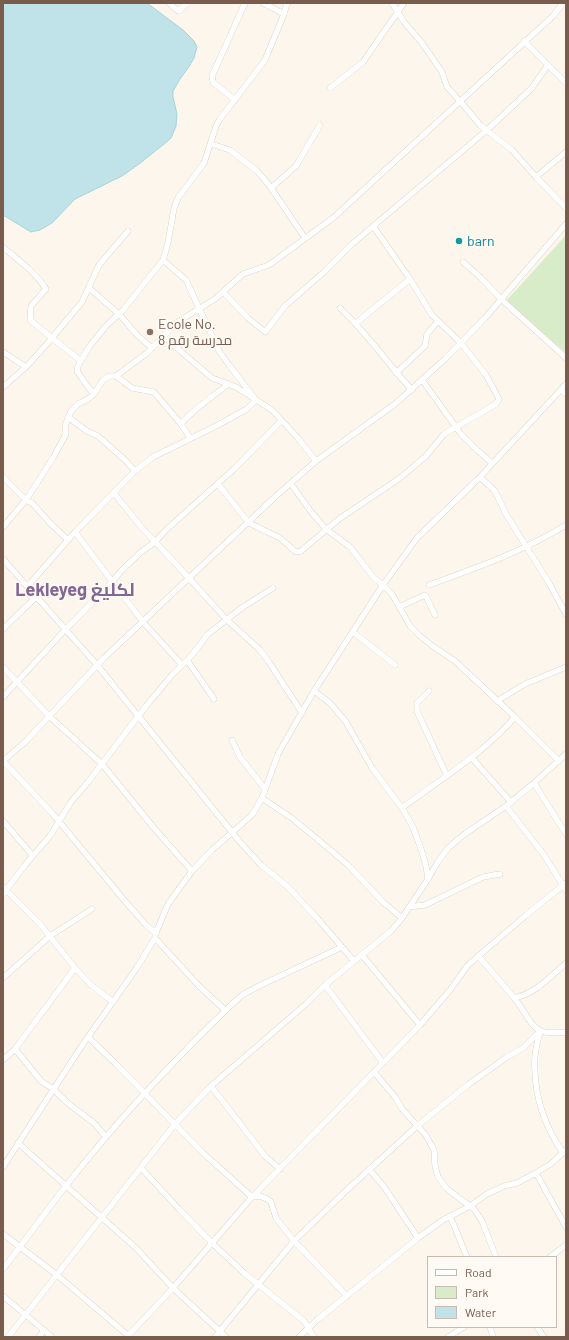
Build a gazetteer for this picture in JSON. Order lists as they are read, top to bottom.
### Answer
{
  "districts": ["Lekleyeg لكليغ"],
  "places": ["barn", "Ecole No. 8 مدرسة رقم"],
  "legend": ["Road", "Park", "Water"]
}
